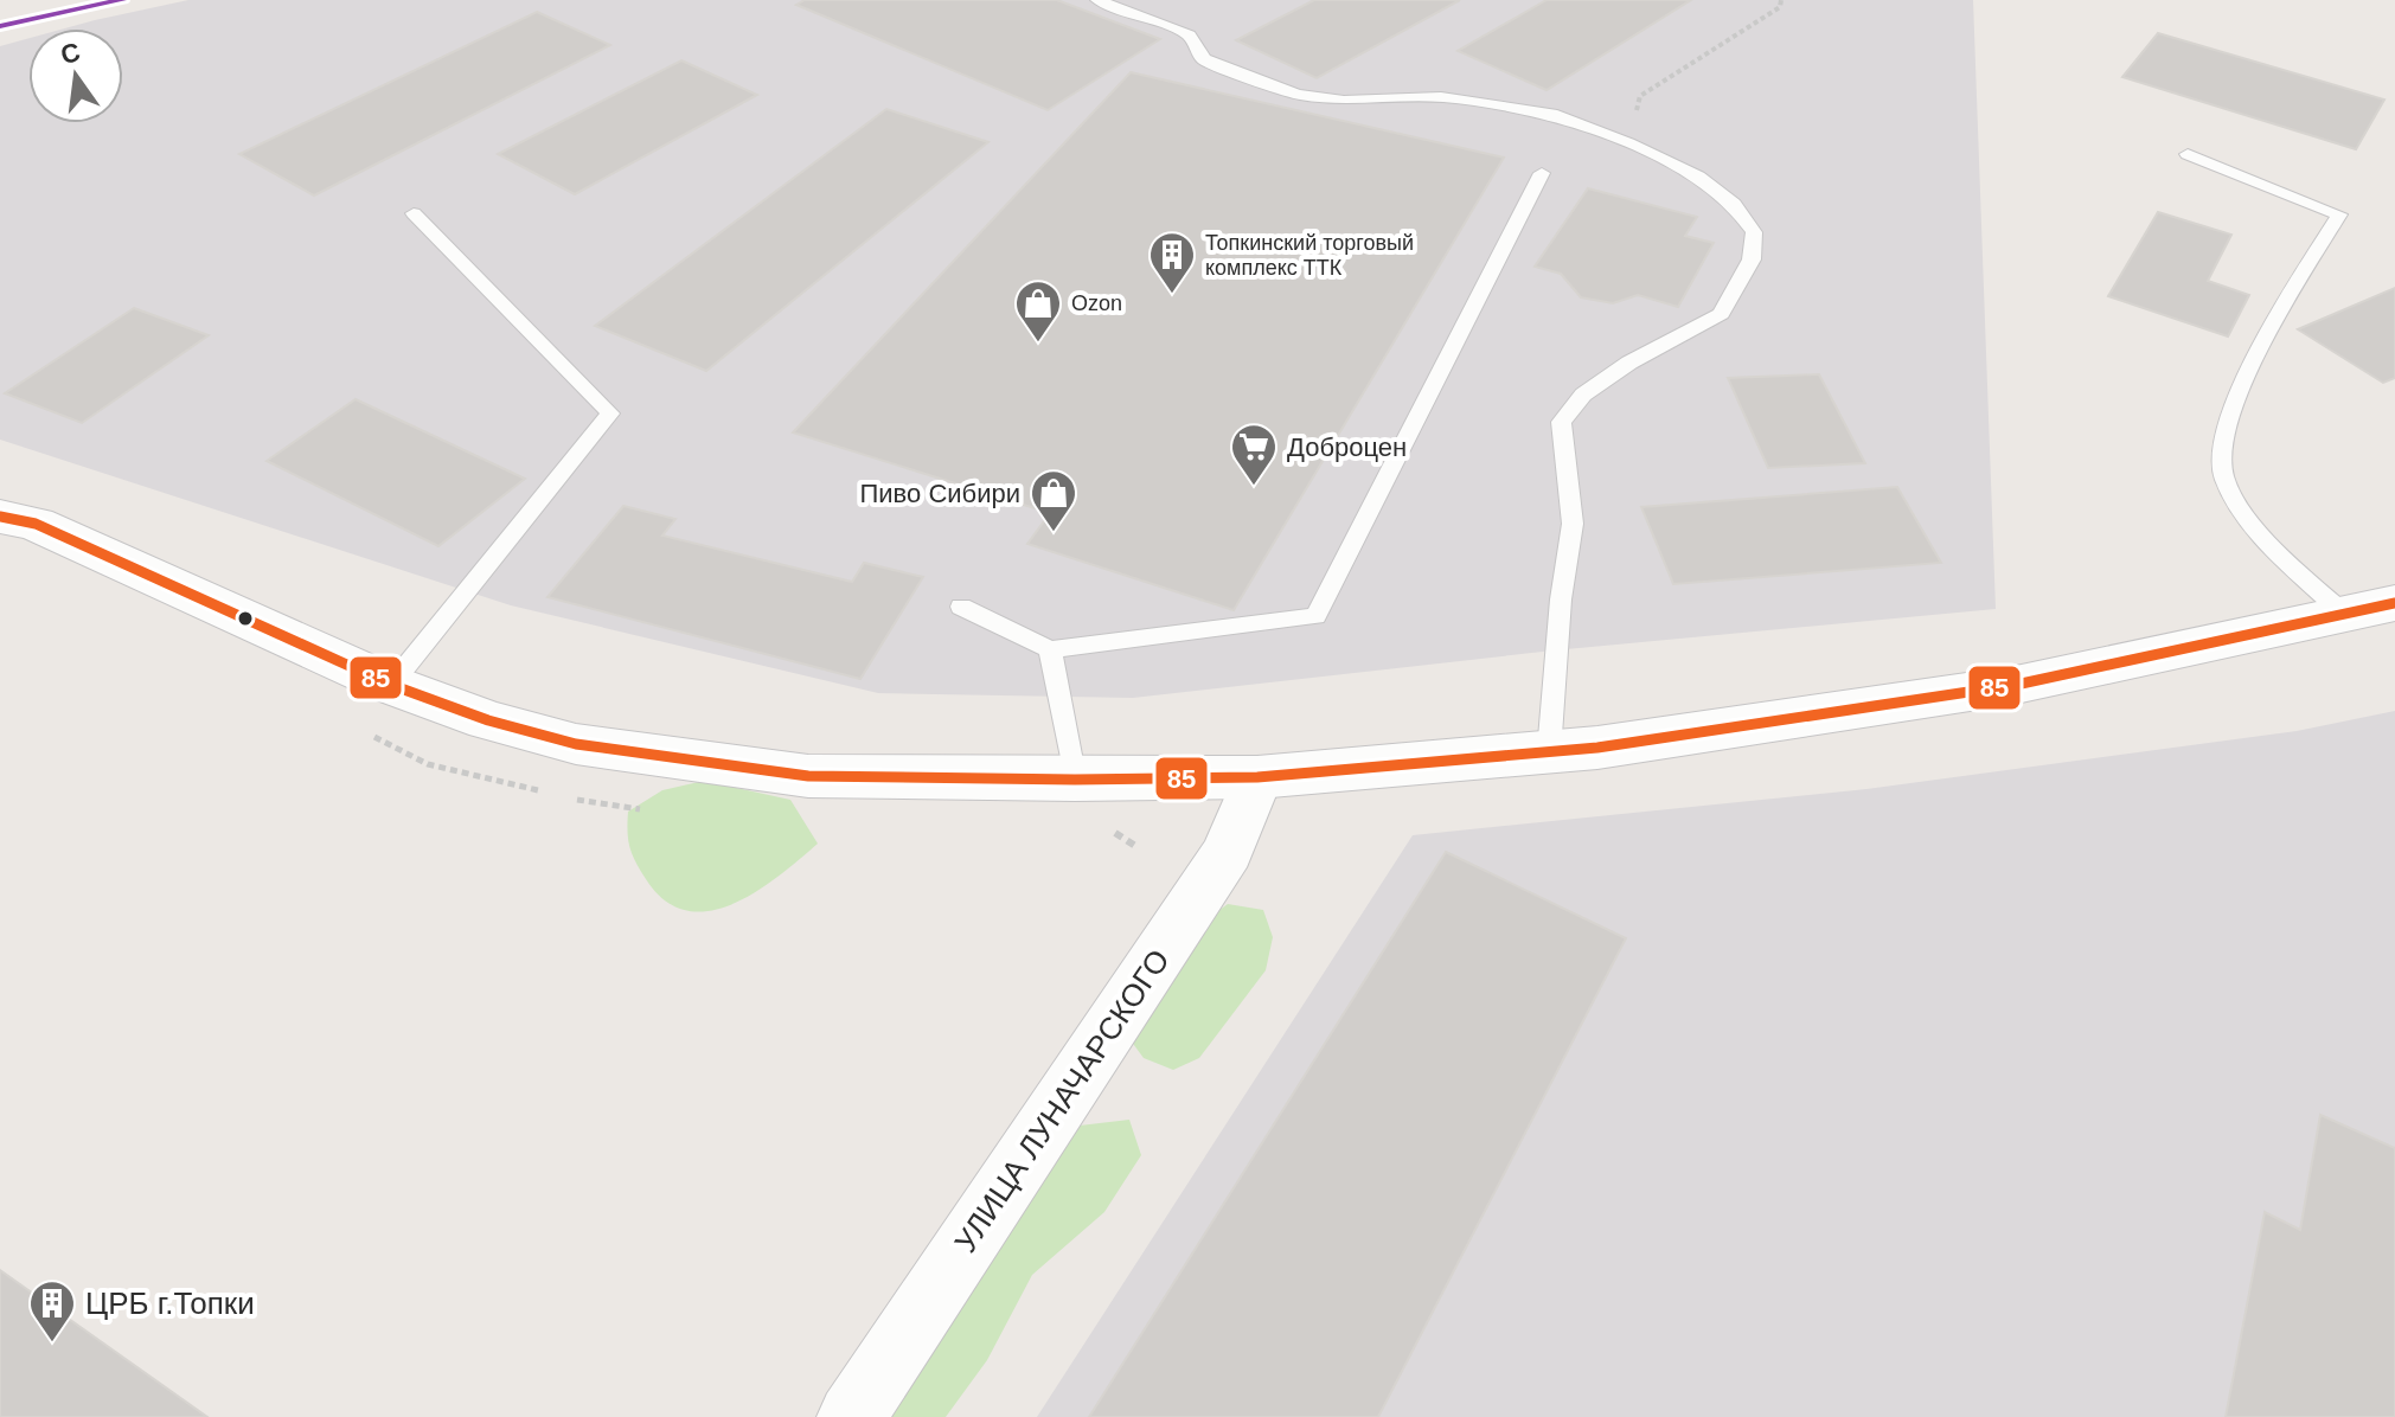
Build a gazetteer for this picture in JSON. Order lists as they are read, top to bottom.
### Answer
{
  "streets": {
    "street": ["УЛИЦА ЛУНАЧАРСКОГО"]
  },
  "places": {
    "building": ["Топкинский торговый комплекс ТТК", "ЦРБ г.Топки"],
    "shop": ["Ozon", "Пиво Сибири"],
    "supermarket": ["Доброцен"]
  },
  "lines": ["transit line 85"],
  "north": "top"
}
